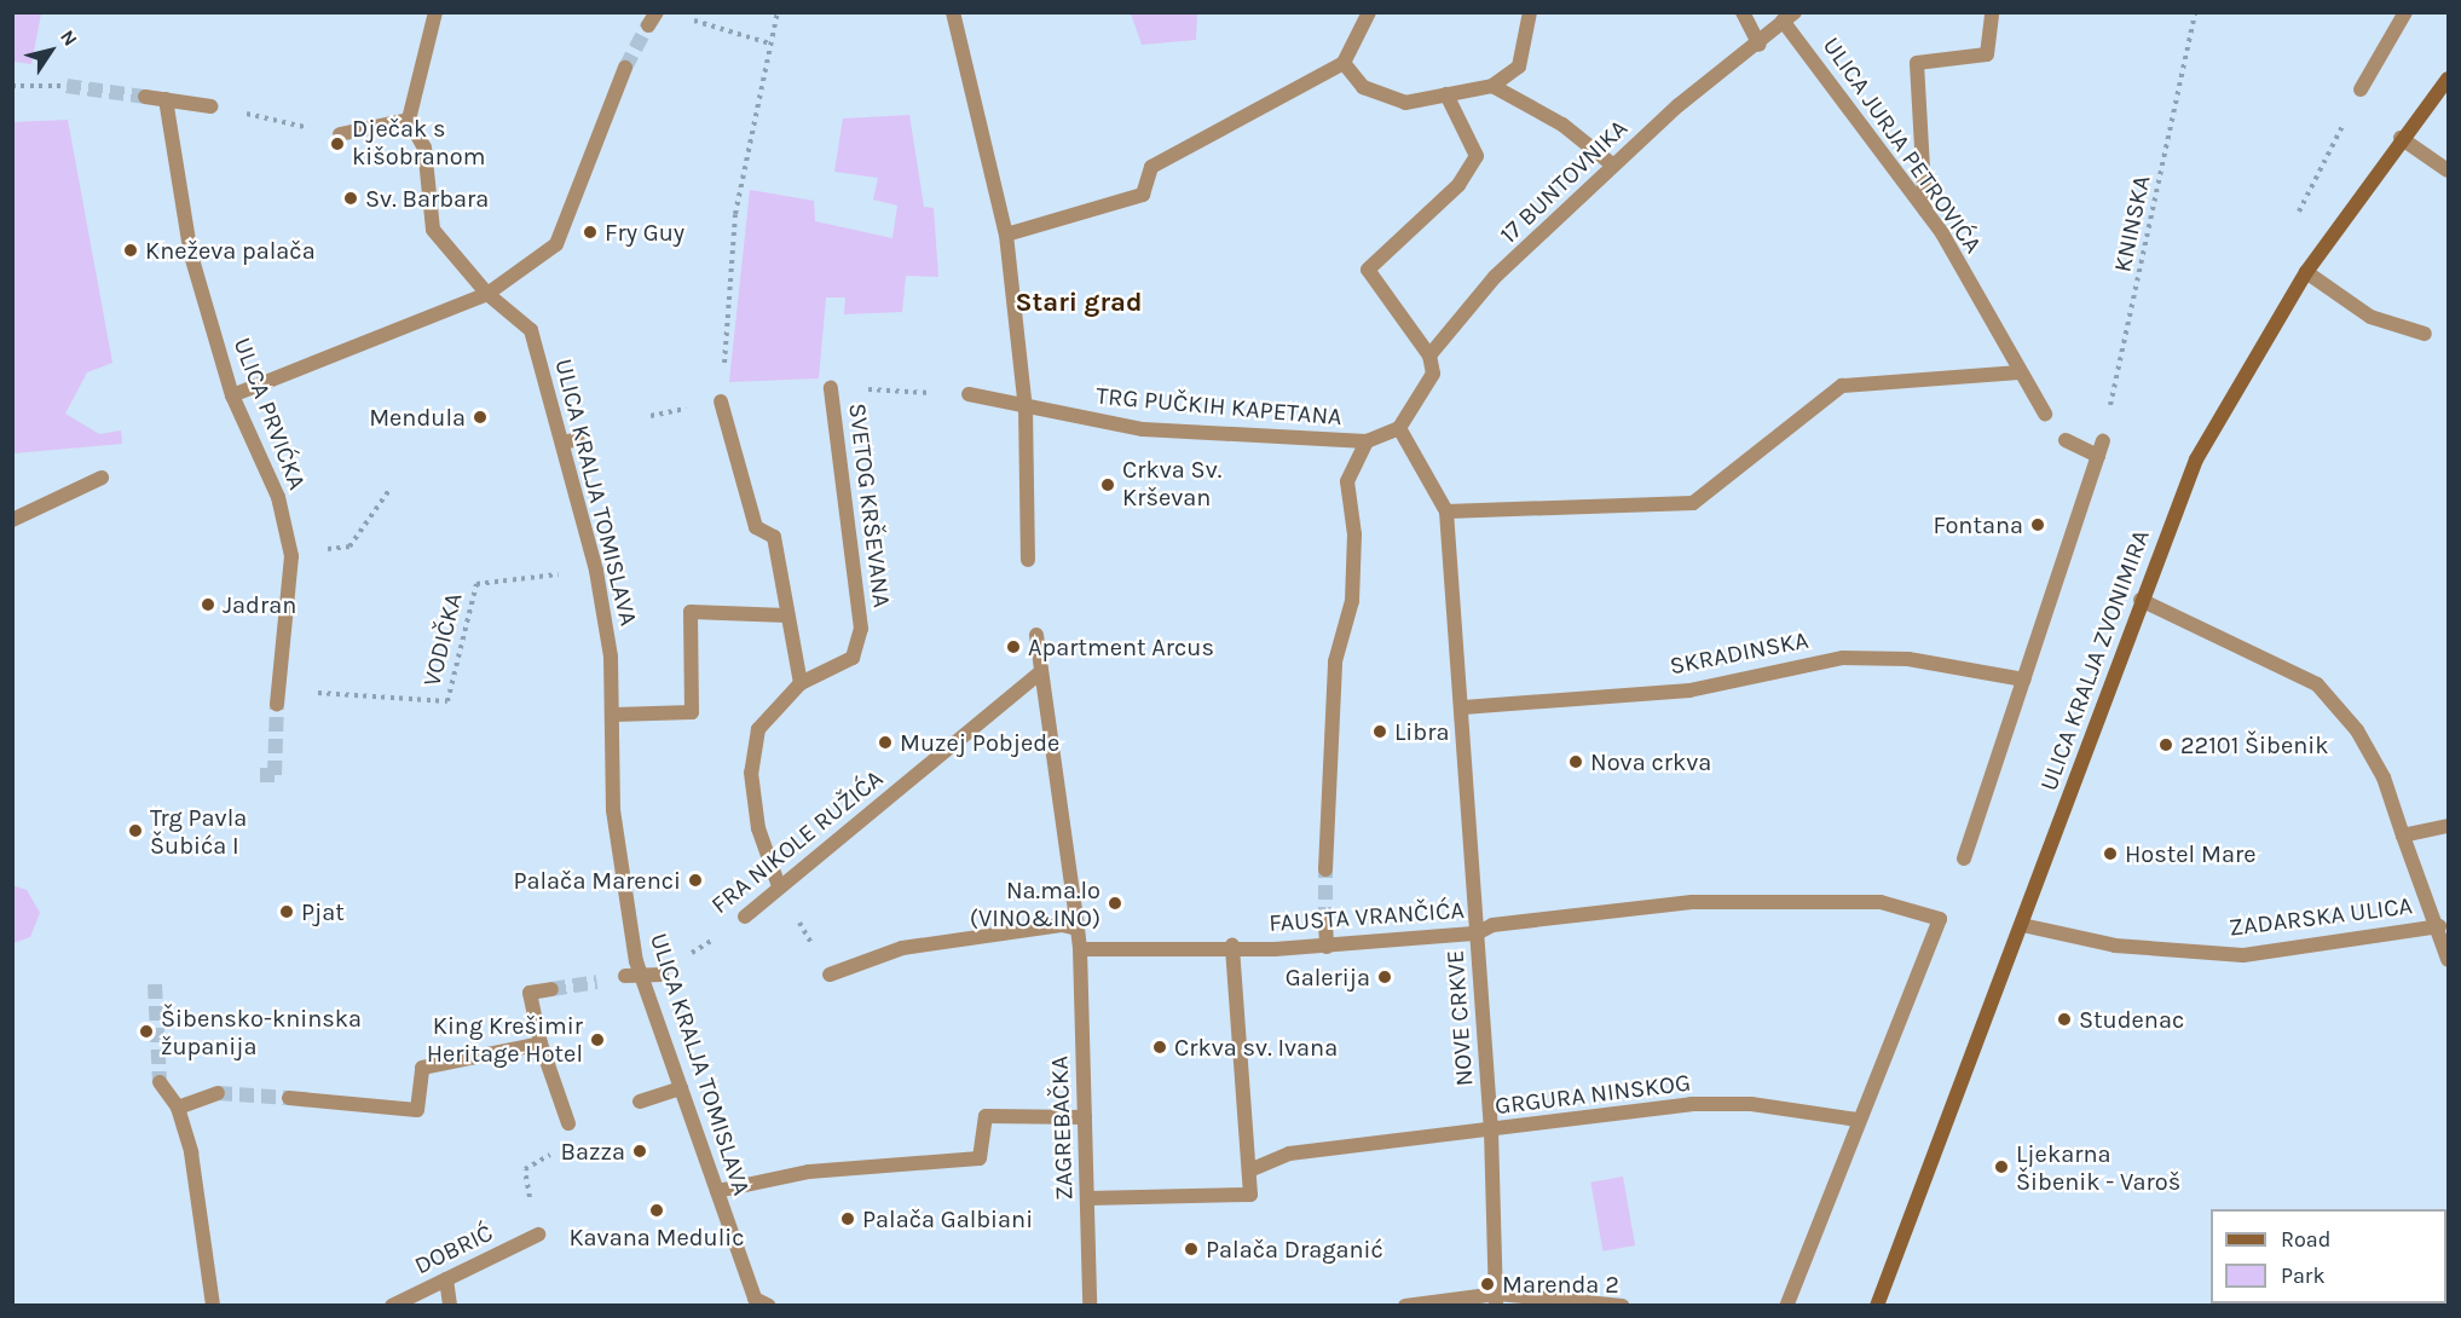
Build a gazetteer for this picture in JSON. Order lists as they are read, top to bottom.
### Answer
{
  "streets": {
    "main road": ["ULICA KRALJA ZVONIMIRA"],
    "street": [
      "ULICA JURJA PETROVIĆA",
      "17 BUNTOVNIKA",
      "TRG PUČKIH KAPETANA",
      "ULICA PRVIĆKA",
      "ULICA KRALJA TOMISLAVA",
      "SVETOG KRŠEVANA",
      "SKRADINSKA",
      "FRA NIKOLE RUŽIĆA",
      "FAUSTA VRANČIĆA",
      "ZADARSKA ULICA",
      "NOVE CRKVE",
      "GRGURA NINSKOG",
      "ZAGREBAČKA",
      "DOBRIĆ"
    ],
    "path": ["KNINSKA", "VODIČKA"]
  },
  "crossings": [
    ["ULICA JURJA PETROVIĆA", "17 BUNTOVNIKA"],
    ["ULICA PRVIĆKA", "VODIČKA"],
    ["ULICA KRALJA TOMISLAVA", "VODIČKA"],
    ["SVETOG KRŠEVANA", "FRA NIKOLE RUŽIĆA"],
    ["SKRADINSKA", "NOVE CRKVE"],
    ["ULICA KRALJA ZVONIMIRA", "ZADARSKA ULICA"],
    ["FAUSTA VRANČIĆA", "NOVE CRKVE"],
    ["FAUSTA VRANČIĆA", "GRGURA NINSKOG"],
    ["FAUSTA VRANČIĆA", "ZAGREBAČKA"],
    ["NOVE CRKVE", "GRGURA NINSKOG"]
  ],
  "districts": ["Stari grad"],
  "places": [
    "Dječak s kišobranom",
    "Sv. Barbara",
    "Fry Guy",
    "Kneževa palača",
    "Mendula",
    "Crkva Sv. Krševan",
    "Fontana",
    "Jadran",
    "Apartment Arcus",
    "Libra",
    "Muzej Pobjede",
    "22101 Šibenik",
    "Nova crkva",
    "Trg Pavla Šubića I",
    "Hostel Mare",
    "Palača Marenci",
    "Na.ma.lo (VINO&INO)",
    "Pjat",
    "Galerija",
    "Studenac",
    "Šibensko-kninska županija",
    "King Krešimir Heritage Hotel",
    "Crkva sv. Ivana",
    "Bazza",
    "Ljekarna Šibenik - Varoš",
    "Kavana Medulic",
    "Palača Galbiani",
    "Palača Draganić",
    "Marenda 2"
  ],
  "legend": ["Road", "Park"],
  "north": "top right"
}
